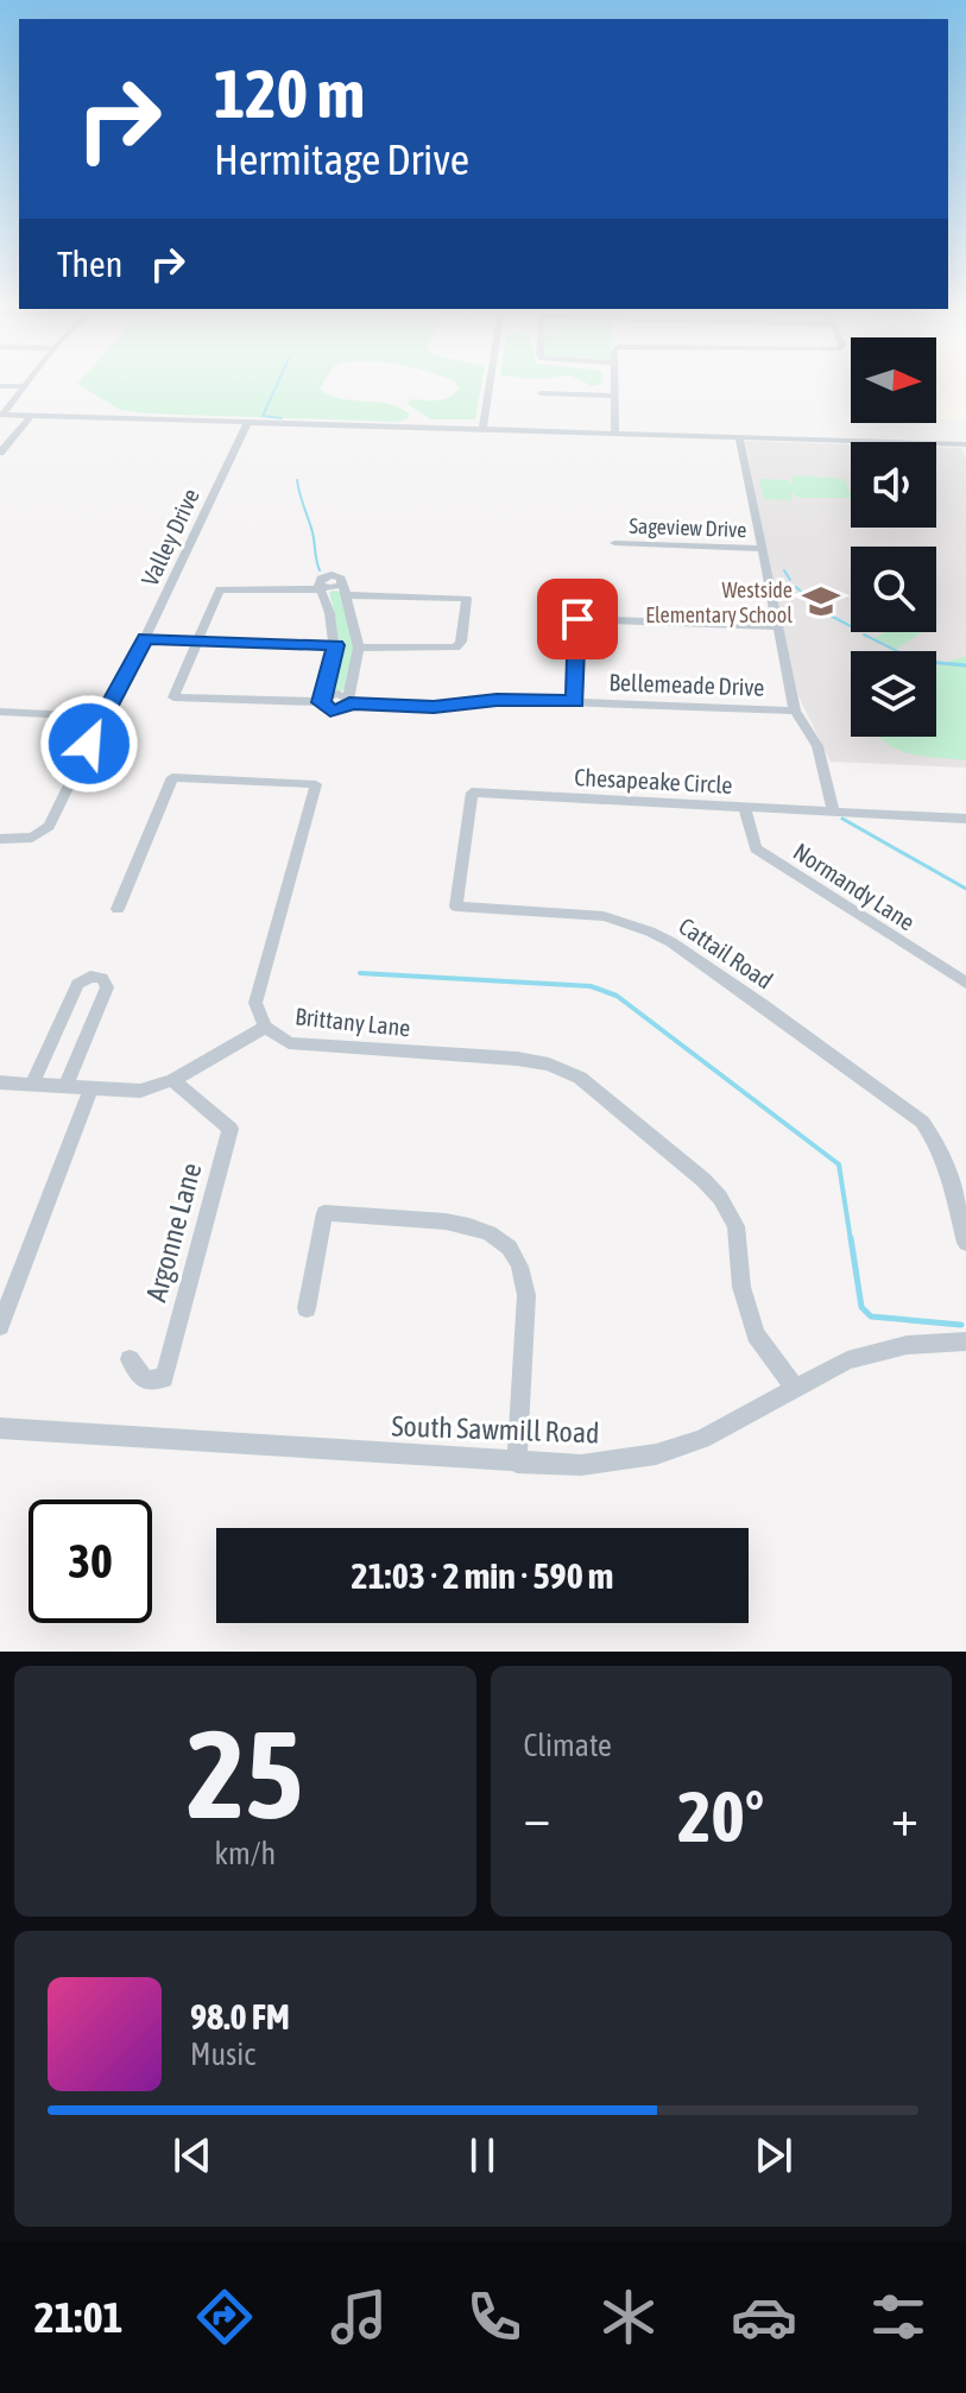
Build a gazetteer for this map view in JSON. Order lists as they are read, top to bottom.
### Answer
{
  "streets": {
    "street": [
      "Sageview Drive",
      "Valley Drive",
      "Bellemeade Drive",
      "Chesapeake Circle",
      "Normandy Lane",
      "Cattail Road",
      "Brittany Lane",
      "Argonne Lane",
      "South Sawmill Road"
    ]
  },
  "crossings": [
    ["Chesapeake Circle", "Normandy Lane"],
    ["Chesapeake Circle", "Cattail Road"],
    ["Brittany Lane", "South Sawmill Road"]
  ],
  "places": {
    "school or university": ["Westside Elementary School"]
  },
  "north": "right",
  "page": {
    "turn": ["120 m", "Hermitage Drive"],
    "then": "Then",
    "limit": "30",
    "trip": "21:03 · 2 min · 590 m",
    "tile": [
      ["25", "km/h"],
      "Climate"
    ],
    "heat": ["−", "20°", "+"],
    "song": ["98.0 FM", "Music"],
    "tabs": "21:01"
  }
}
